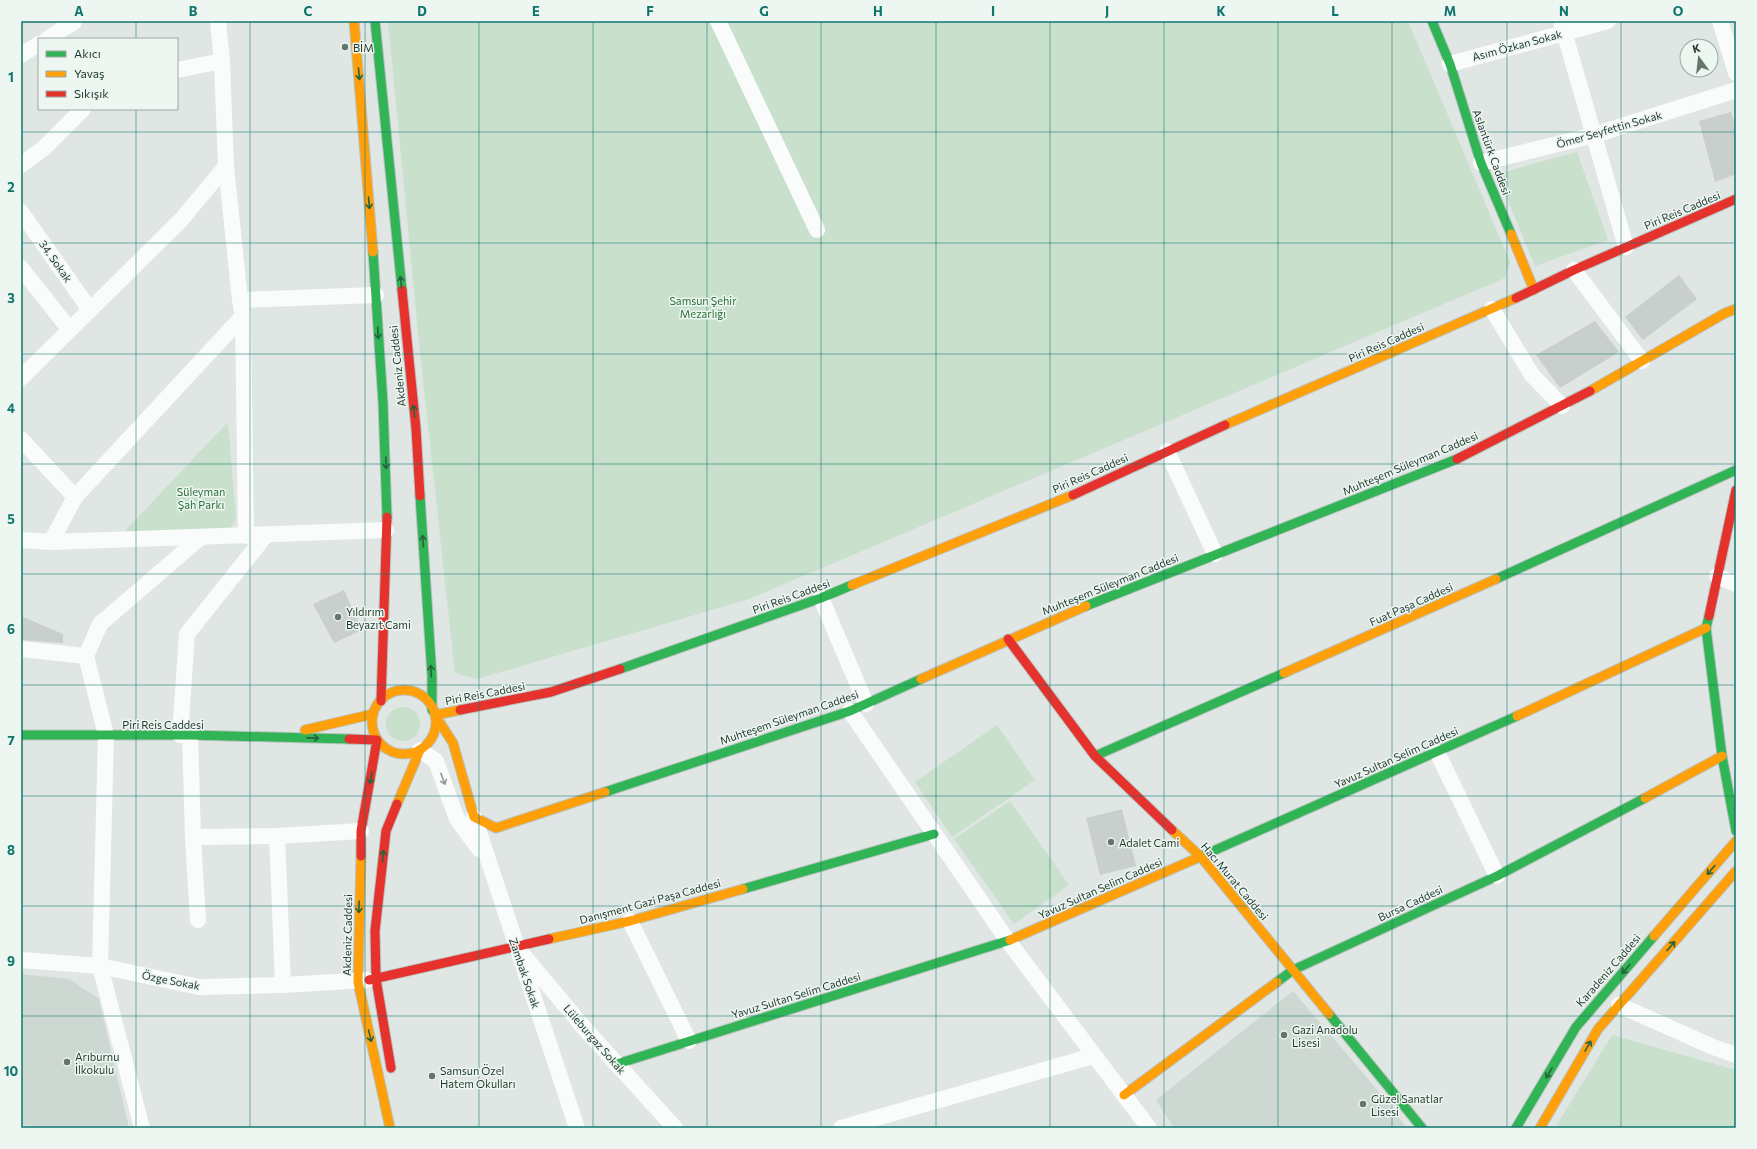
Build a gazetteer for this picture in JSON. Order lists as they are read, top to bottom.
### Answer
{
  "streets": {
    "street": [
      "Asım Özkan Sokak",
      "Ömer Seyfettin Sokak",
      "Aslantürk Caddesi",
      "Piri Reis Caddesi",
      "34. Sokak",
      "Akdeniz Caddesi",
      "Muhteşem Süleyman Caddesi",
      "Fuat Paşa Caddesi",
      "Yavuz Sultan Selim Caddesi",
      "Hacı Murat Caddesi",
      "Danışment Gazi Paşa Caddesi",
      "Bursa Caddesi",
      "Karadeniz Caddesi",
      "Zambak Sokak",
      "Özge Sokak",
      "Lüleburgaz Sokak"
    ]
  },
  "crossings": [
    ["Asım Özkan Sokak", "Aslantürk Caddesi"],
    ["Ömer Seyfettin Sokak", "Aslantürk Caddesi"],
    ["Aslantürk Caddesi", "Piri Reis Caddesi"],
    ["Piri Reis Caddesi", "Akdeniz Caddesi"],
    ["Akdeniz Caddesi", "Danışment Gazi Paşa Caddesi"],
    ["Akdeniz Caddesi", "Özge Sokak"],
    ["Muhteşem Süleyman Caddesi", "Hacı Murat Caddesi"],
    ["Muhteşem Süleyman Caddesi", "Zambak Sokak"],
    ["Fuat Paşa Caddesi", "Hacı Murat Caddesi"],
    ["Yavuz Sultan Selim Caddesi", "Hacı Murat Caddesi"],
    ["Yavuz Sultan Selim Caddesi", "Lüleburgaz Sokak"],
    ["Hacı Murat Caddesi", "Bursa Caddesi"],
    ["Danışment Gazi Paşa Caddesi", "Zambak Sokak"],
    ["Danışment Gazi Paşa Caddesi", "Özge Sokak"],
    ["Danışment Gazi Paşa Caddesi", "Lüleburgaz Sokak"],
    ["Zambak Sokak", "Lüleburgaz Sokak"]
  ],
  "parks": ["Samsun Şehir Mezarlığı", "Süleyman Şah Parkı"],
  "places": [
    "BİM",
    "Yıldırım Beyazıt Cami",
    "Adalet Cami",
    "Gazi Anadolu Lisesi",
    "Arıburnu İlkokulu",
    "Samsun Özel Hatem Okulları",
    "Güzel Sanatlar Lisesi"
  ],
  "legend": ["Akıcı", "Yavaş", "Sıkışık"],
  "north": "top",
  "grid": {
    "columns": [
      "A",
      "B",
      "C",
      "D",
      "E",
      "F",
      "G",
      "H",
      "I",
      "J",
      "K",
      "L",
      "M",
      "N",
      "O"
    ],
    "rows": [
      "1",
      "2",
      "3",
      "4",
      "5",
      "6",
      "7",
      "8",
      "9",
      "10"
    ]
  }
}
